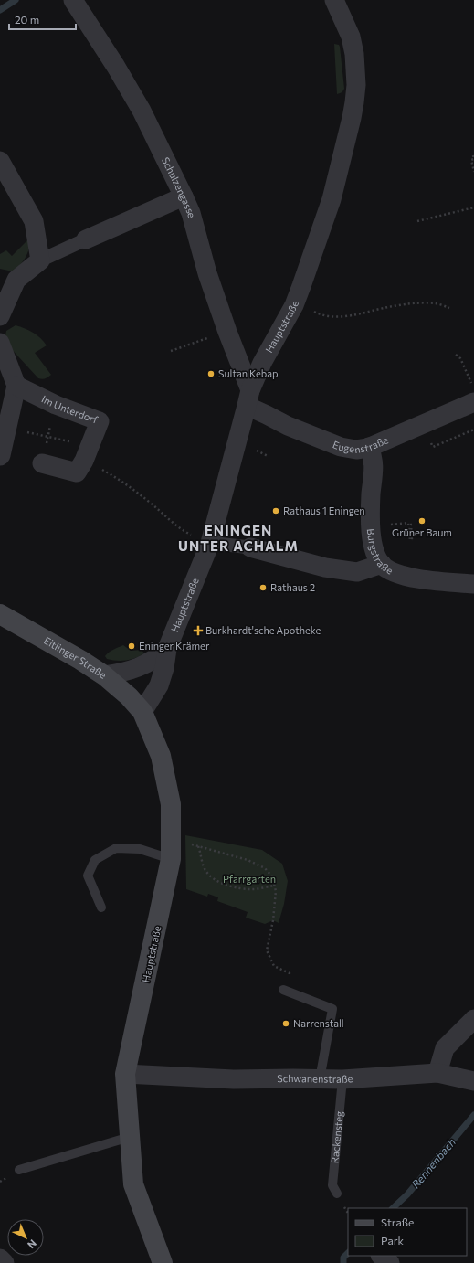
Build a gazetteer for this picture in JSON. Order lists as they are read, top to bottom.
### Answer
{
  "streets": {
    "main road": ["Hauptstraße", "Eitlinger Straße"],
    "street": [
      "Schulzengasse",
      "Im Unterdorf",
      "Eugenstraße",
      "Burgstraße",
      "Schwanenstraße"
    ],
    "lane": ["Rackensteg"]
  },
  "crossings": [
    ["Schulzengasse", "Hauptstraße"],
    ["Schulzengasse", "Eugenstraße"],
    ["Hauptstraße", "Eugenstraße"],
    ["Hauptstraße", "Eitlinger Straße"],
    ["Hauptstraße", "Schwanenstraße"],
    ["Eugenstraße", "Burgstraße"],
    ["Schwanenstraße", "Rackensteg"]
  ],
  "districts": ["ENINGEN UNTER ACHALM"],
  "water": ["Rennenbach"],
  "parks": ["Pfarrgarten"],
  "places": {
    "other": [
      "Sultan Kebap",
      "Rathaus 1 Eningen",
      "Grüner Baum",
      "Rathaus 2",
      "Eninger Krämer",
      "Narrenstall"
    ],
    "health": ["Burkhardt'sche Apotheke"]
  },
  "legend": ["Straße", "Park"],
  "scale_bar": "20 m",
  "north": "bottom right"
}
